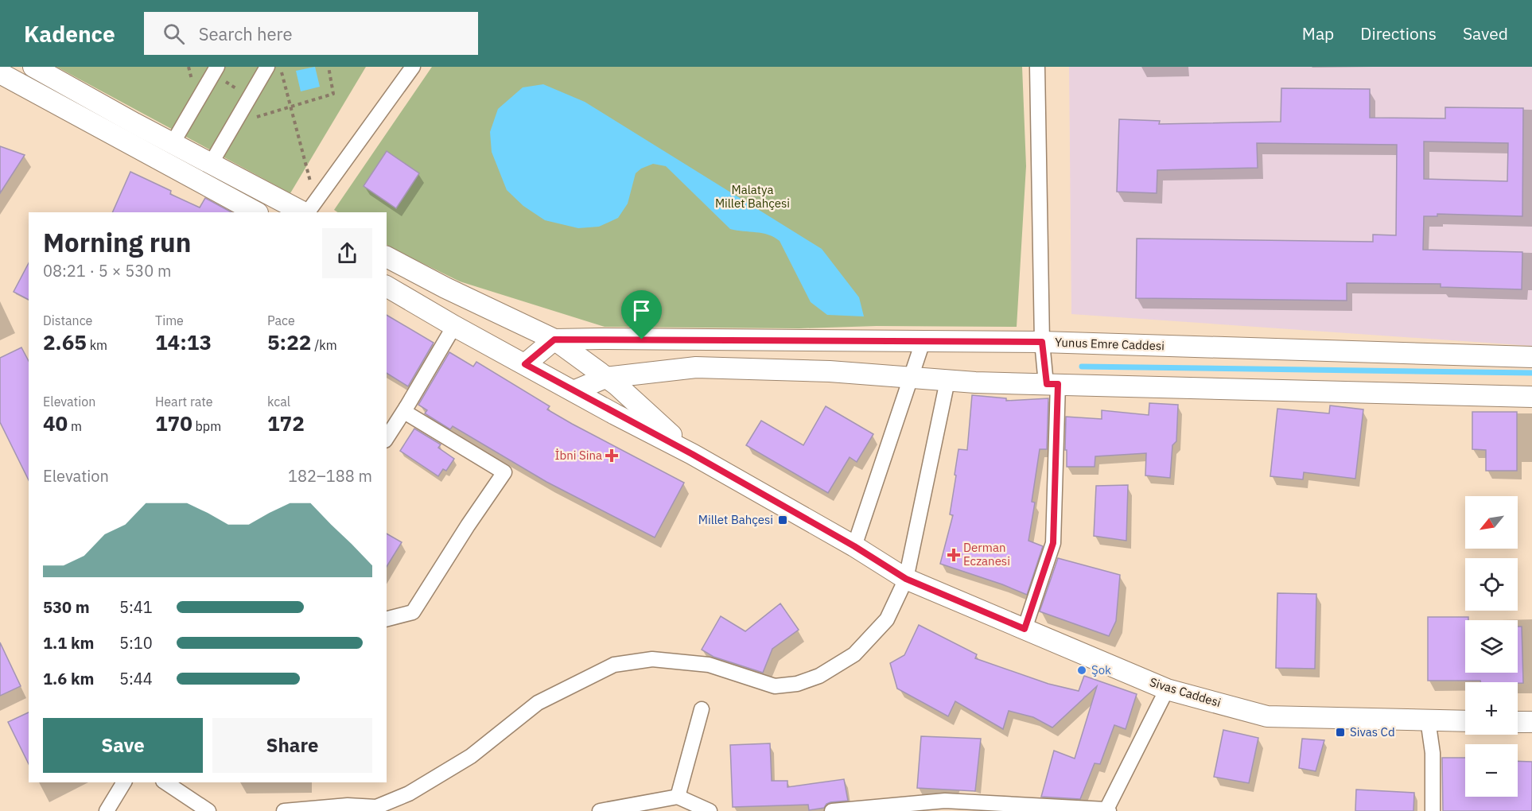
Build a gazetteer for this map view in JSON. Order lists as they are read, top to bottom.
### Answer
{
  "streets": {
    "main road": ["Yunus Emre Caddesi", "Sivas Caddesi"]
  },
  "parks": ["Malatya Millet Bahçesi"],
  "places": {
    "health": ["İbni Sina", "Derman Eczanesi"],
    "transit": ["Millet Bahçesi", "Sivas Cd"],
    "other": ["Şok"]
  },
  "north": "bottom left",
  "page": {
    "header": "Kadence",
    "search": "Search here",
    "nav": ["Map", "Directions", "Saved"],
    "heading": ["Morning run", "08:21 · 5 × 530 m"],
    "stats": [
      ["Distance", "2.65 km"],
      ["Time", "14:13"],
      ["Pace", "5:22 /km"],
      ["Elevation", "40 m"],
      ["Heart rate", "170 bpm"],
      ["kcal", "172"]
    ],
    "chart": ["Elevation", "182–188 m"],
    "map_buttons": ["+", "−"],
    "list": [
      {
        "name": "530 m",
        "note": "5:41"
      },
      {
        "name": "1.1 km",
        "note": "5:10"
      },
      {
        "name": "1.6 km",
        "note": "5:44"
      }
    ],
    "buttons": ["Save", "Share"]
  }
}
